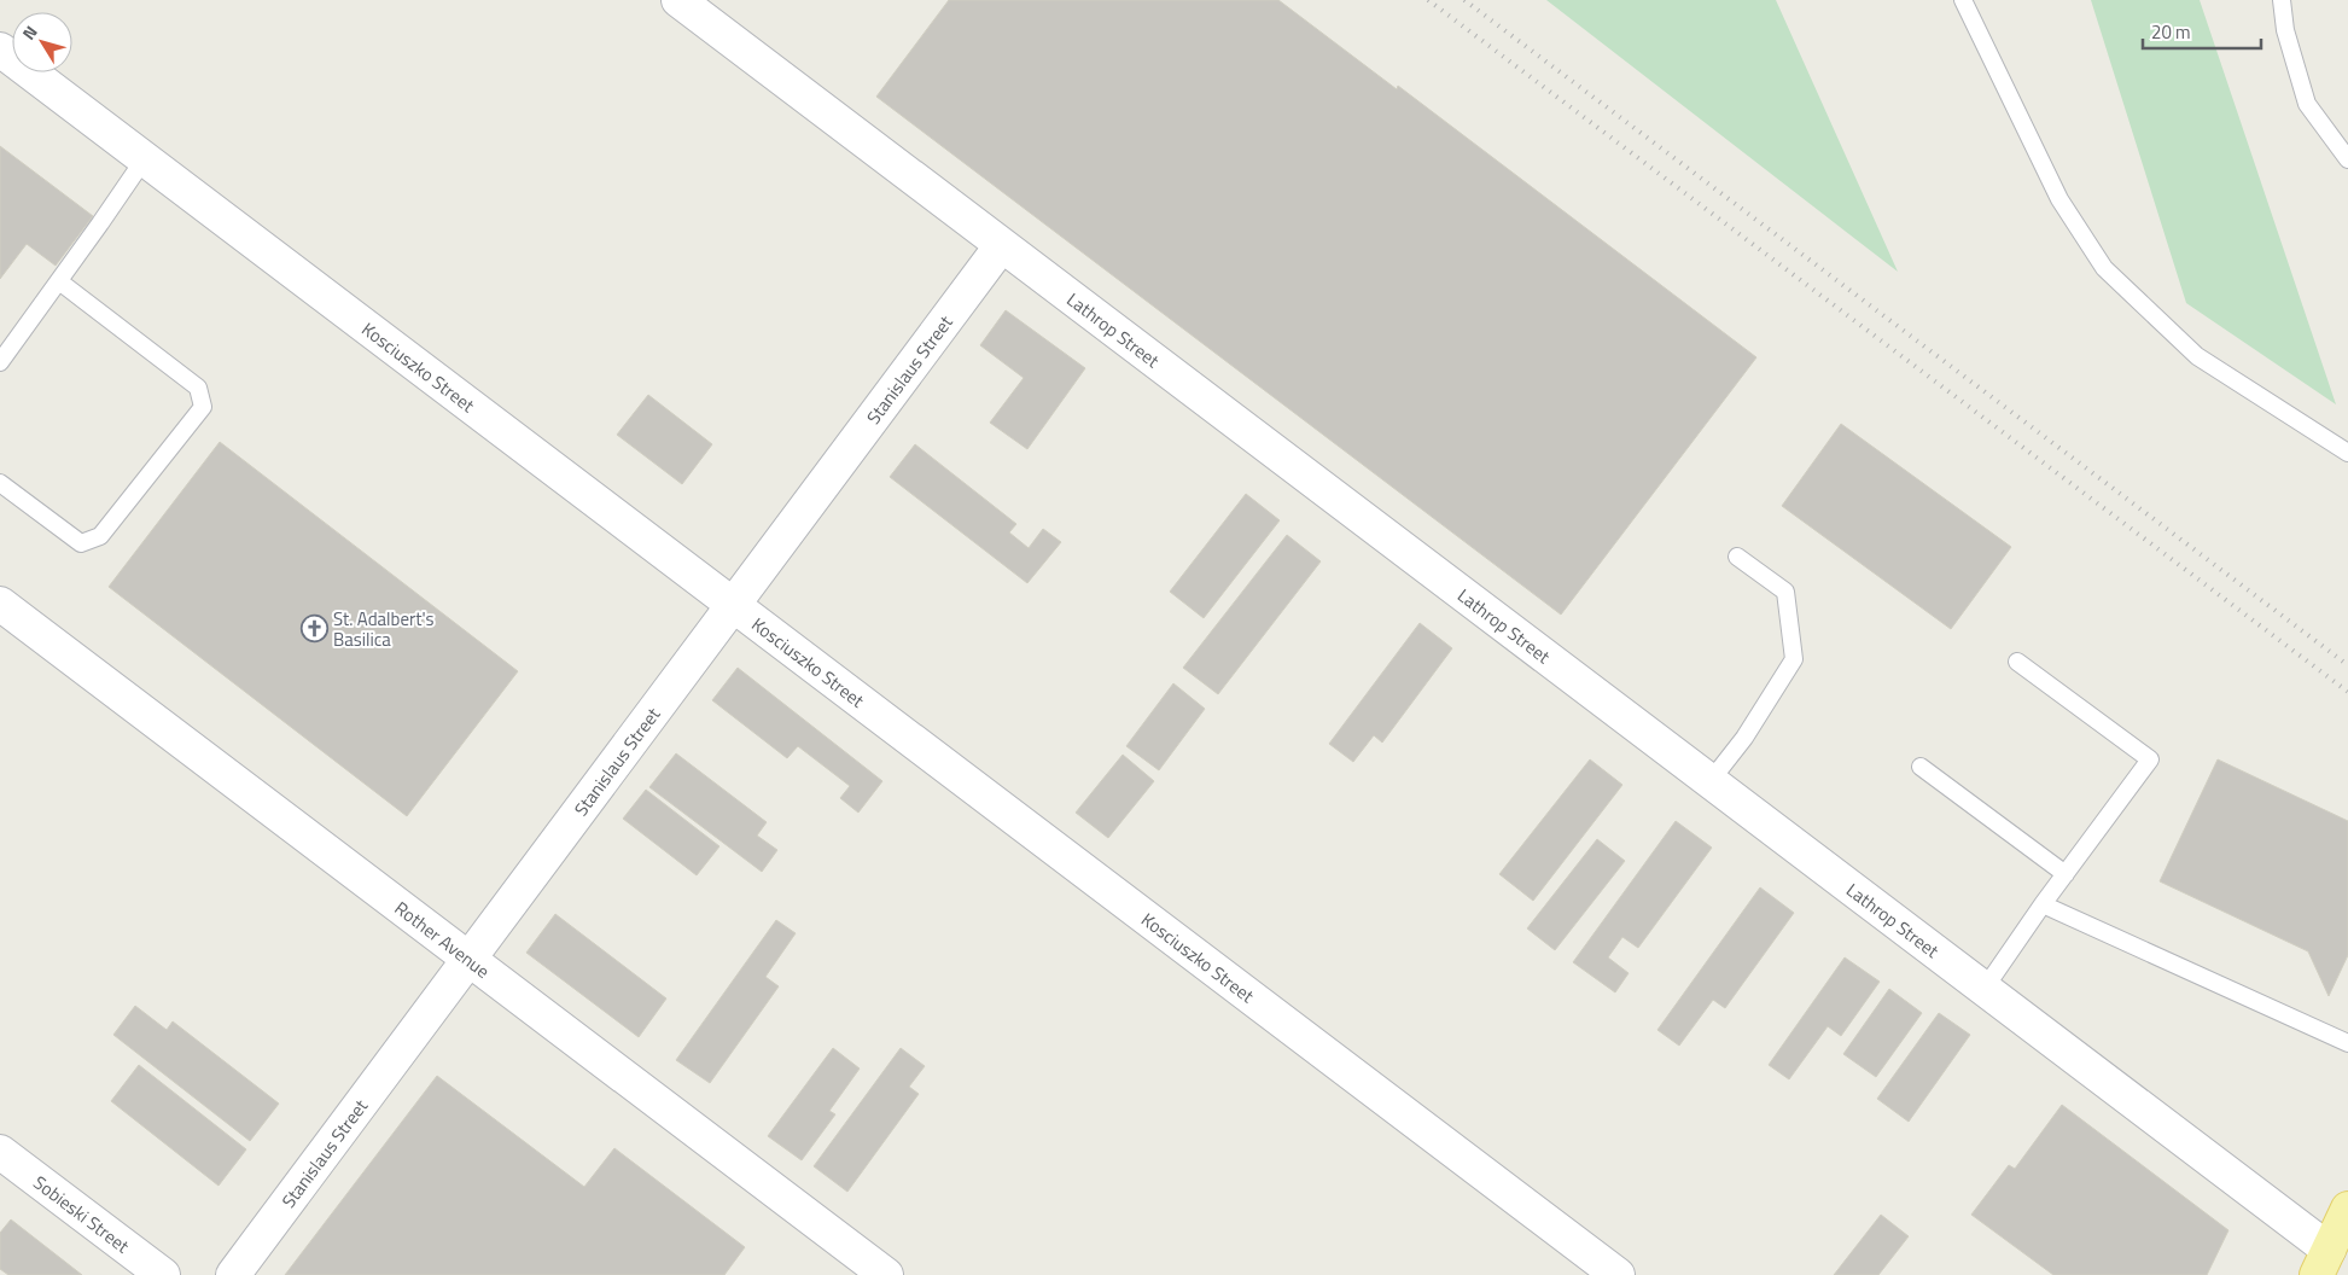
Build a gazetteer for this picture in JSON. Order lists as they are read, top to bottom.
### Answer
{
  "streets": {
    "street": [
      "Lathrop Street",
      "Kosciuszko Street",
      "Stanislaus Street",
      "Rother Avenue",
      "Sobieski Street"
    ]
  },
  "crossings": [
    ["Lathrop Street", "Stanislaus Street"],
    ["Kosciuszko Street", "Stanislaus Street"],
    ["Stanislaus Street", "Rother Avenue"]
  ],
  "places": {
    "church": ["St. Adalbert's Basilica"]
  },
  "scale_bar": "20 m",
  "north": "top left"
}
